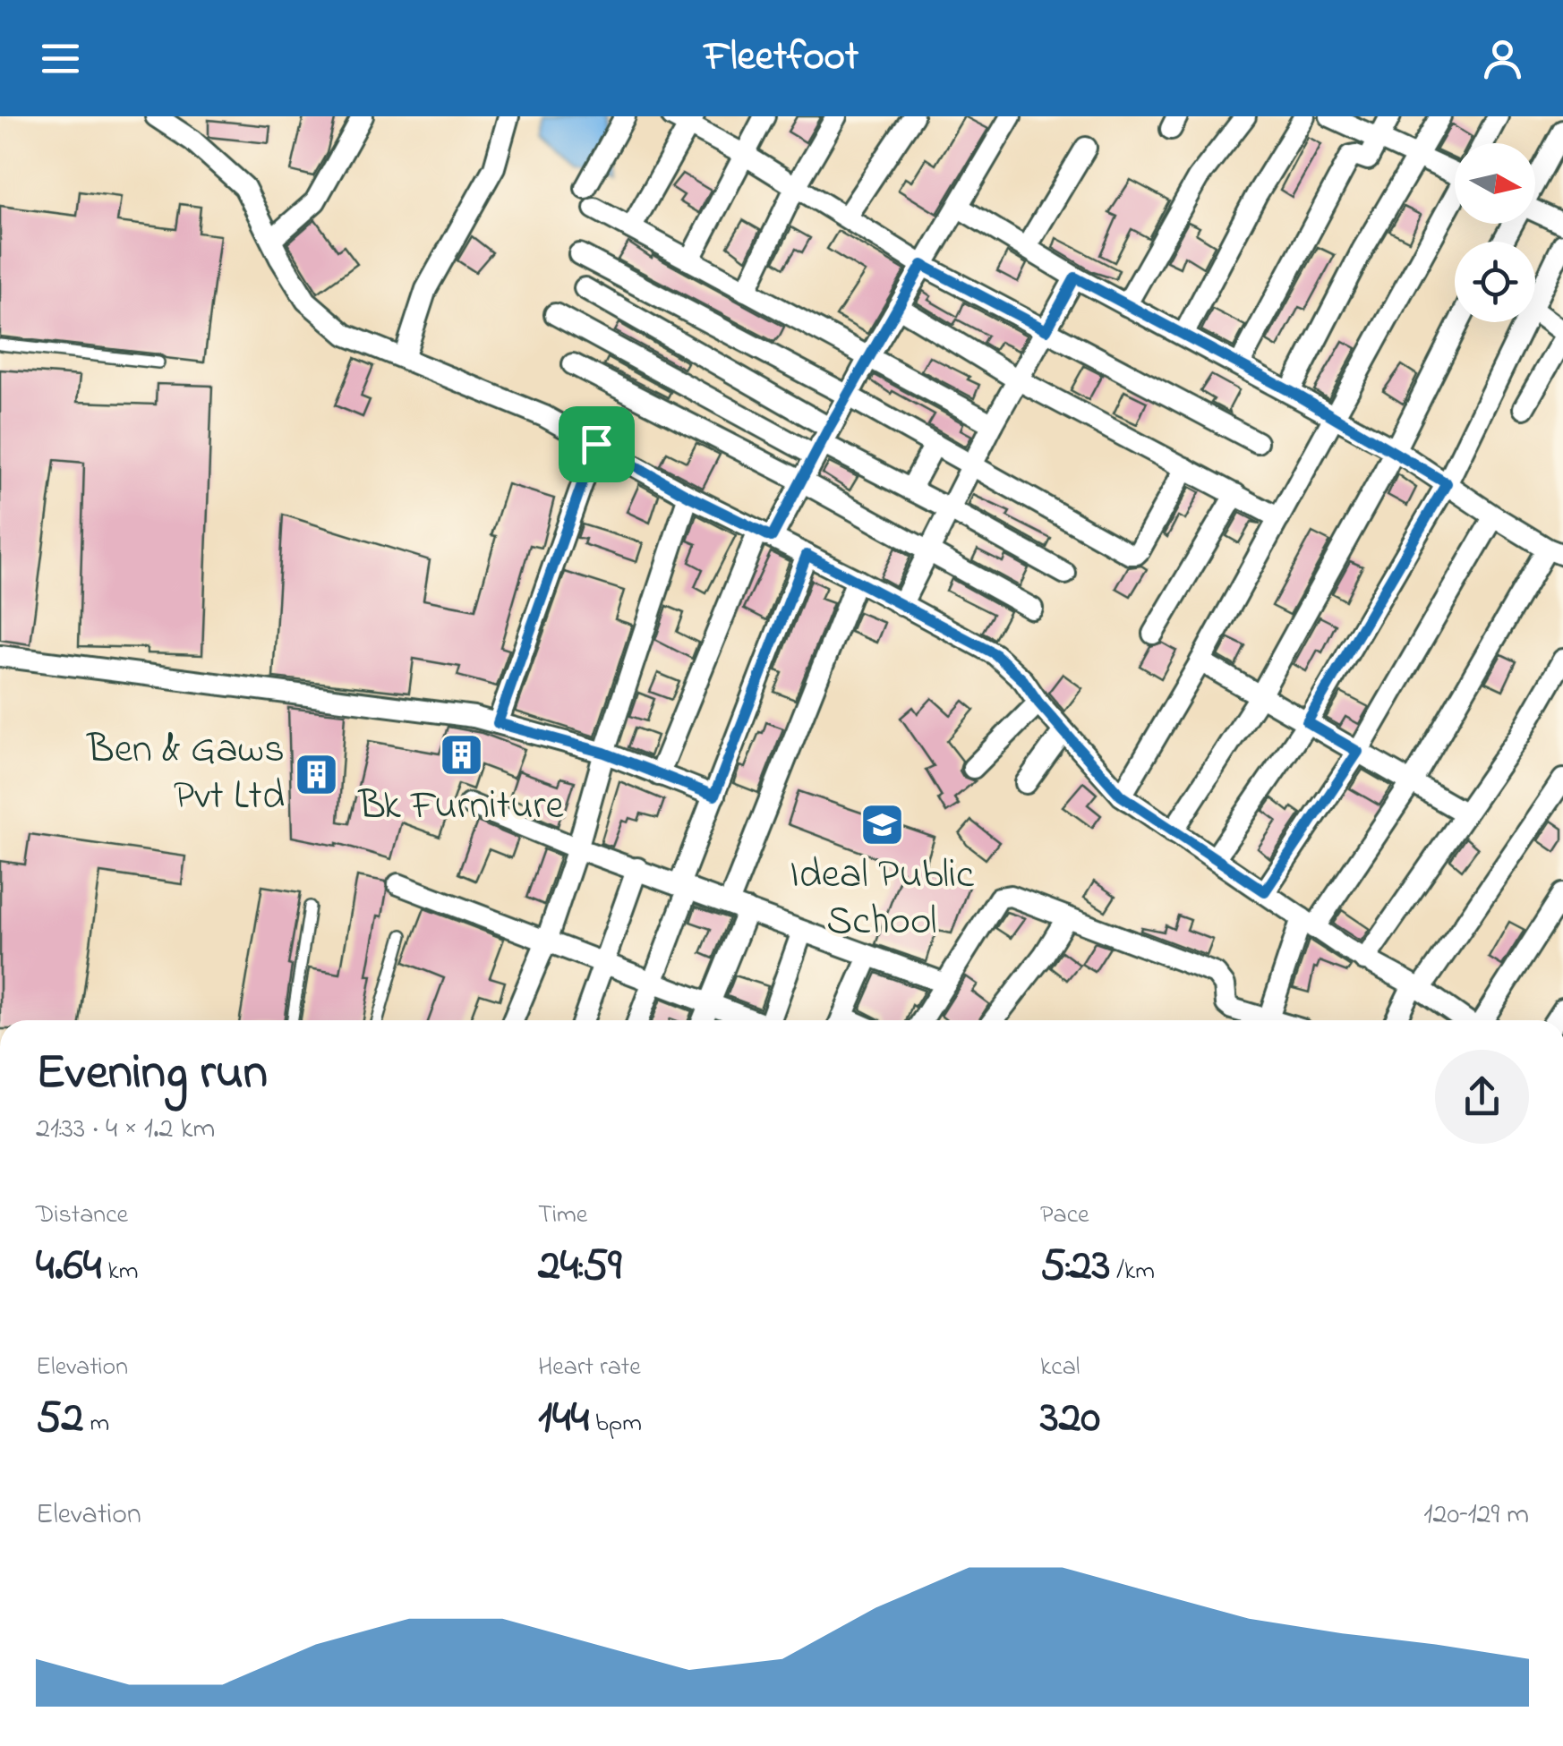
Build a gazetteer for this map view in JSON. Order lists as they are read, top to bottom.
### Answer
{
  "places": {
    "building": ["Bk Furniture", "Ben & Gaws Pvt Ltd"],
    "school or university": ["Ideal Public School"]
  },
  "north": "right",
  "page": {
    "header": "Fleetfoot",
    "heading": ["Evening run", "21:33 · 4 × 1.2 km"],
    "stats": [
      ["Distance", "4.64 km"],
      ["Time", "24:59"],
      ["Pace", "5:23 /km"],
      ["Elevation", "52 m"],
      ["Heart rate", "144 bpm"],
      ["kcal", "320"]
    ],
    "chart": ["Elevation", "120–129 m"]
  }
}
